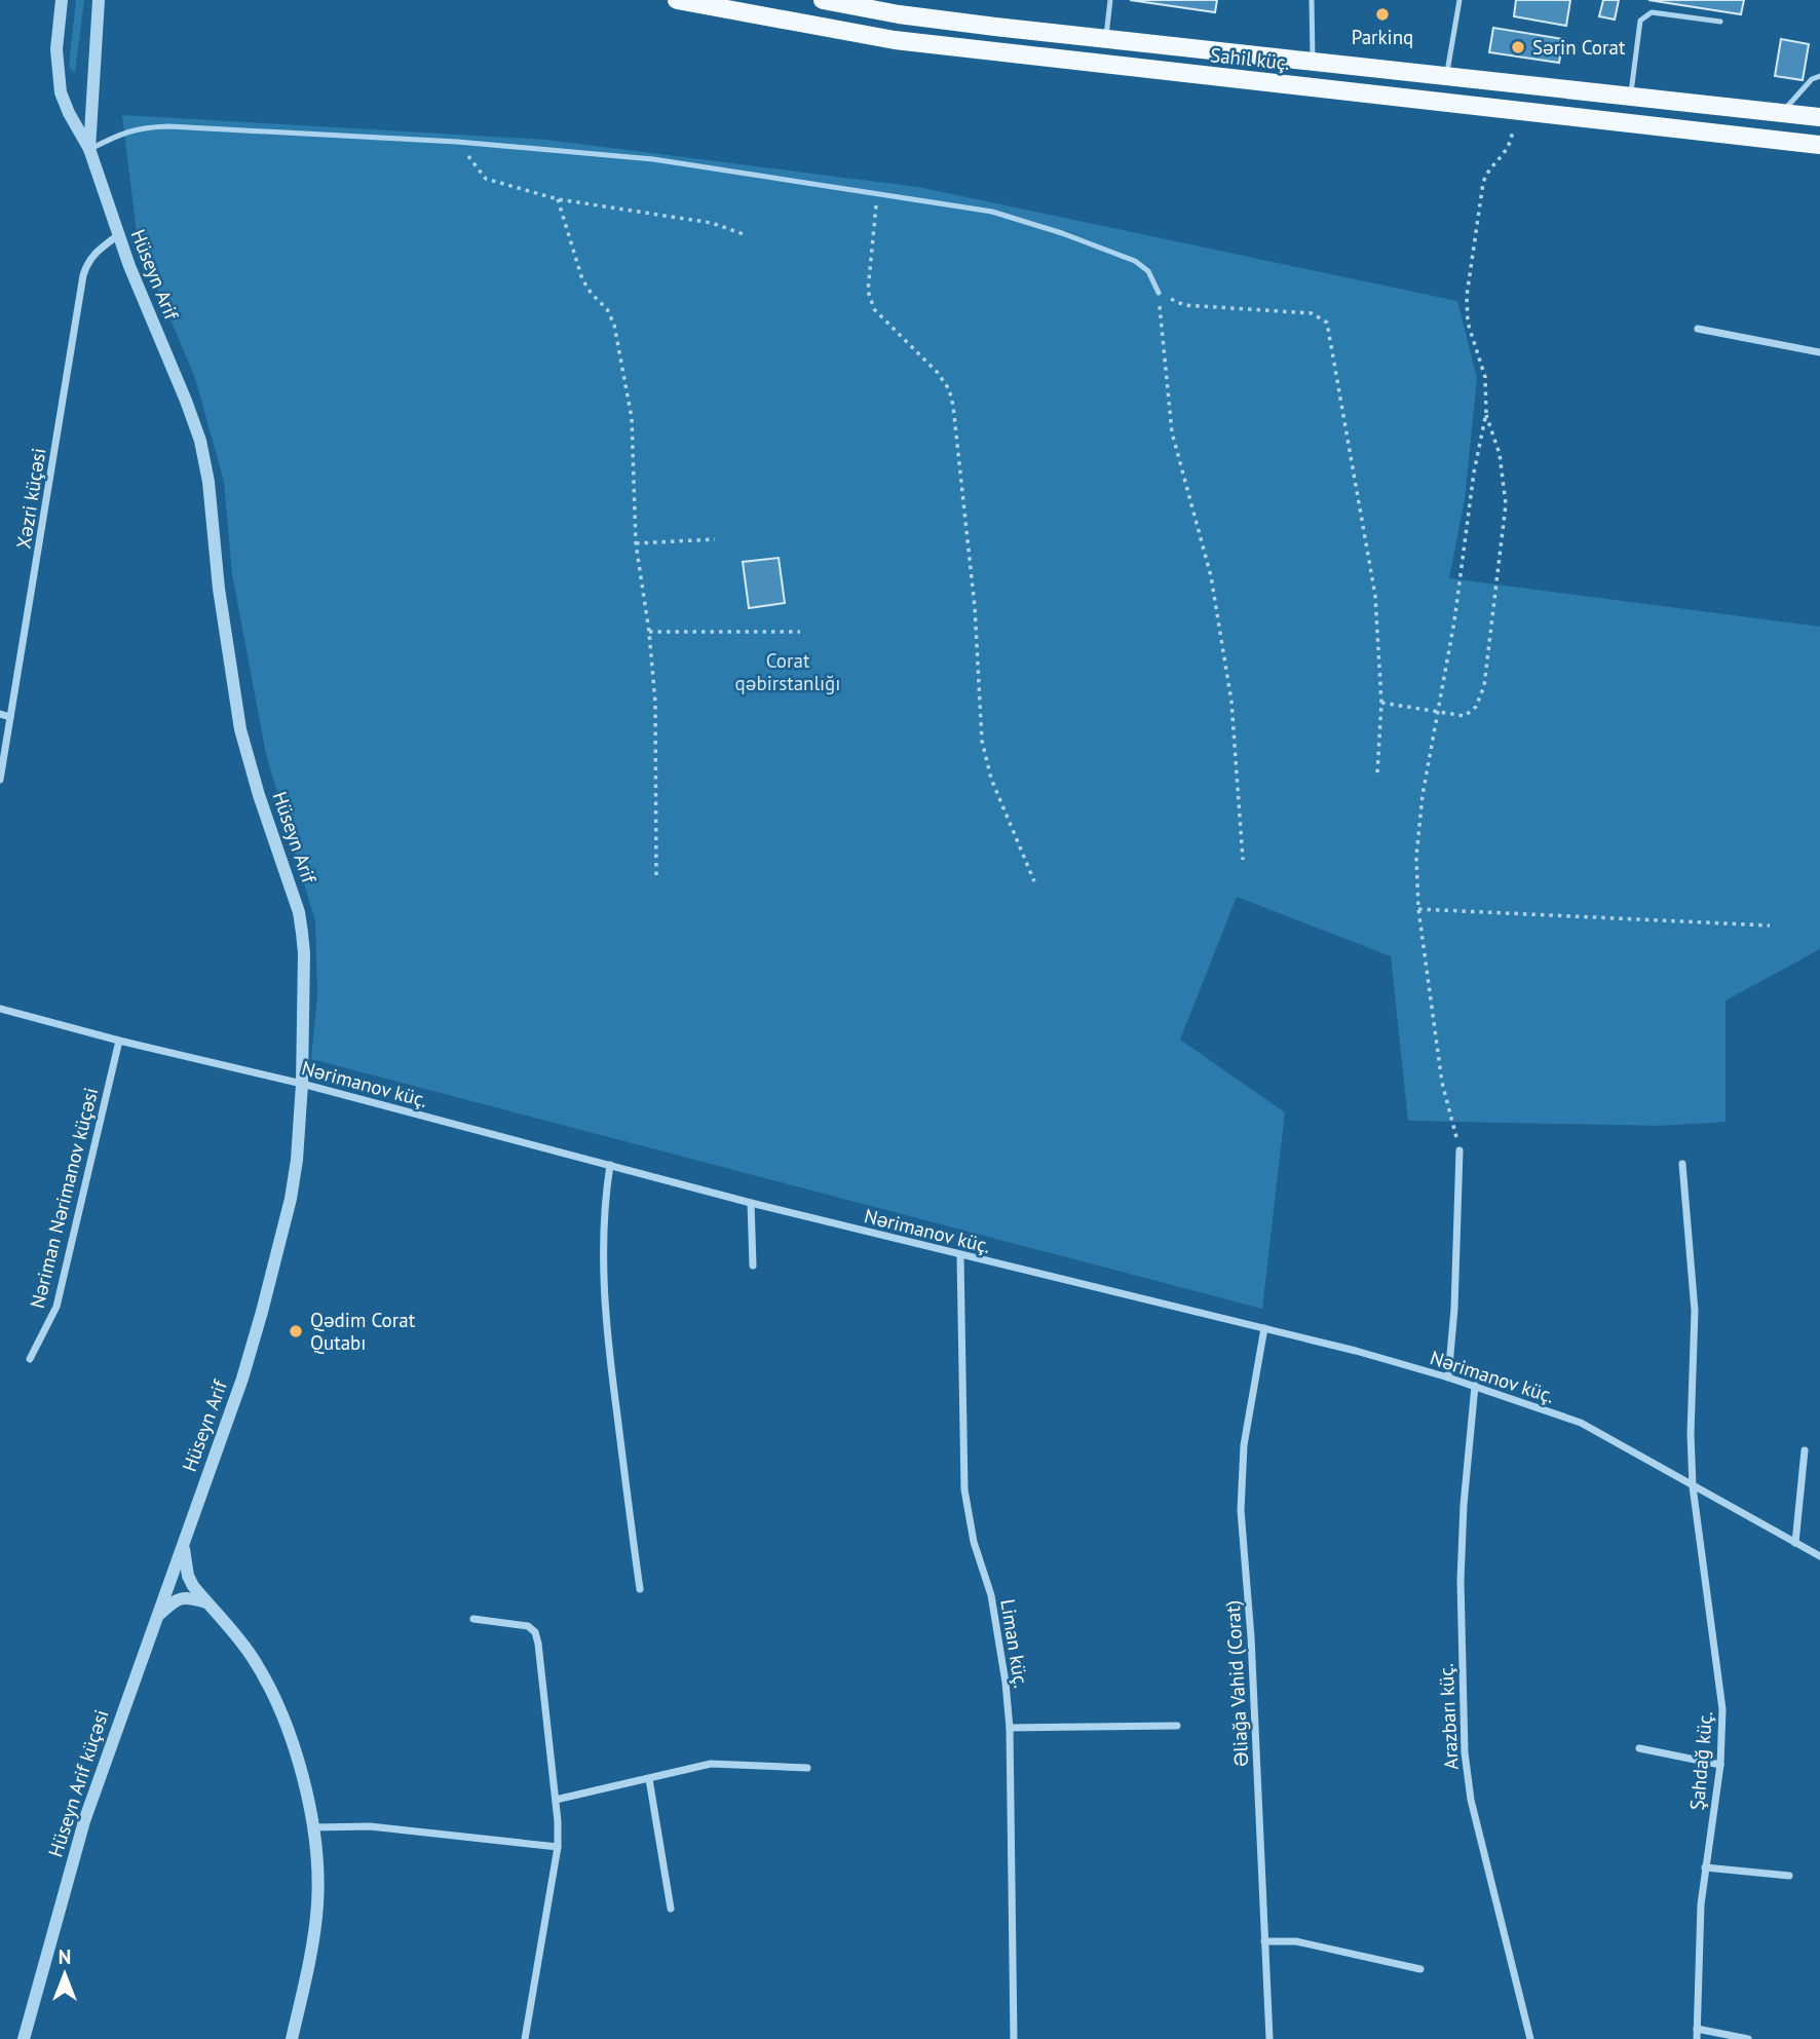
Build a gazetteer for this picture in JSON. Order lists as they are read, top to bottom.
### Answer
{
  "streets": {
    "main road": ["Sahil küç."],
    "street": [
      "Hüseyn Arif",
      "Xəzri küçəsi",
      "Nərimanov küç.",
      "Nəriman Nərimanov küçəsi",
      "Liman küç.",
      "Əliağa Vahid (Corat)",
      "Arazbarı küç.",
      "Şahdağ küç.",
      "Hüseyn Arif küçəsi"
    ]
  },
  "crossings": [
    ["Hüseyn Arif", "Xəzri küçəsi"],
    ["Hüseyn Arif", "Nərimanov küç."],
    ["Hüseyn Arif", "Hüseyn Arif küçəsi"],
    ["Nərimanov küç.", "Nəriman Nərimanov küçəsi"],
    ["Nərimanov küç.", "Liman küç."],
    ["Nərimanov küç.", "Əliağa Vahid (Corat)"],
    ["Nərimanov küç.", "Arazbarı küç."],
    ["Nərimanov küç.", "Şahdağ küç."]
  ],
  "parks": ["Corat qəbirstanlığı"],
  "places": ["Parkinq", "Sərin Corat", "Qədim Corat Qutabı"],
  "north": "top"
}
